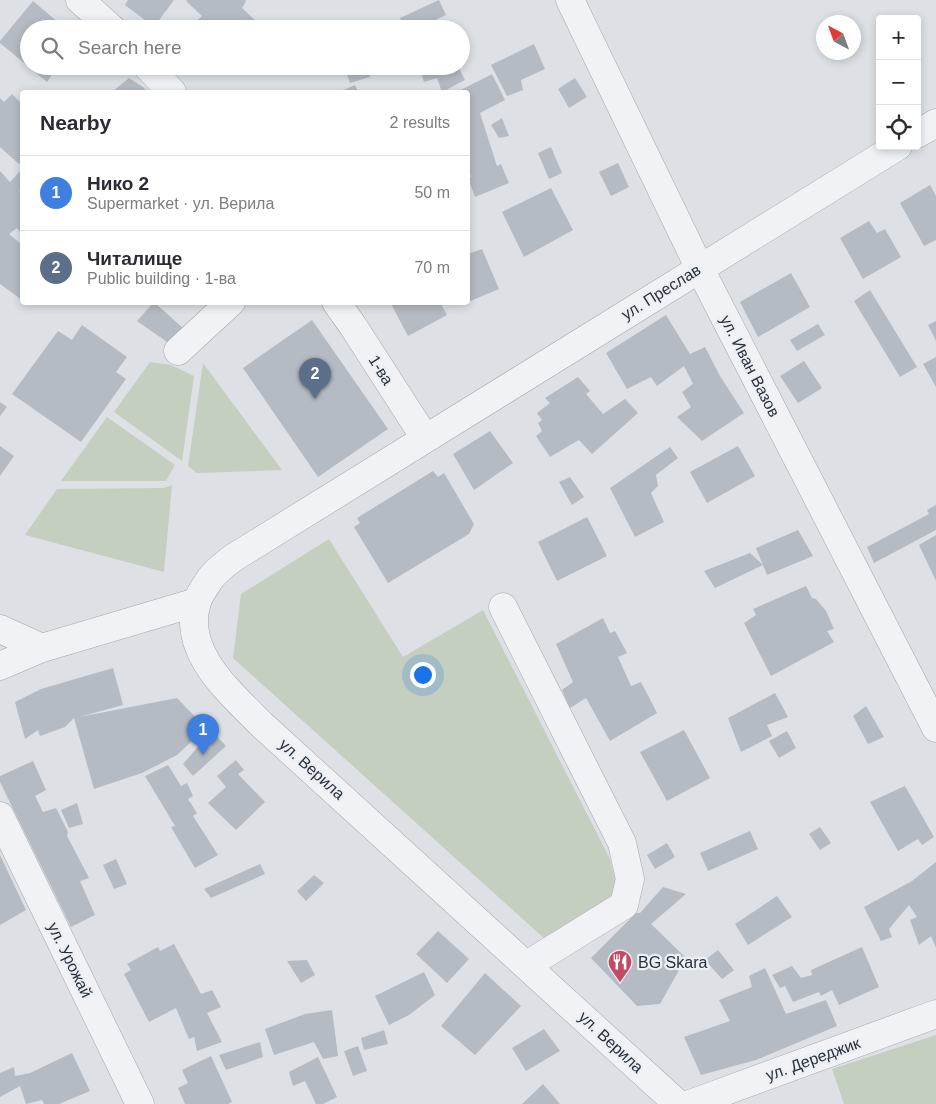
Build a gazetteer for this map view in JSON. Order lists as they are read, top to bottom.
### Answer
{
  "streets": {
    "street": [
      "ул. Преслав",
      "ул. Иван Вазов",
      "1-ва",
      "ул. Верила",
      "ул. Урожай",
      "ул. Дереджик"
    ]
  },
  "crossings": [
    ["ул. Преслав", "ул. Иван Вазов"],
    ["ул. Преслав", "1-ва"],
    ["ул. Преслав", "ул. Верила"],
    ["1-ва", "ул. Верила"]
  ],
  "places": {
    "restaurant": ["BG Skara"]
  },
  "north": "top left",
  "page": {
    "map_buttons": ["+", "−"],
    "search": "Search here",
    "heading": ["Nearby", "2 results"],
    "list": [
      {
        "mark": "1",
        "name": "Нико 2",
        "note": "Supermarket · ул. Верила",
        "value": "50 m"
      },
      {
        "mark": "2",
        "name": "Читалище",
        "note": "Public building · 1-ва",
        "value": "70 m"
      }
    ],
    "pins": ["2", "1"]
  }
}
